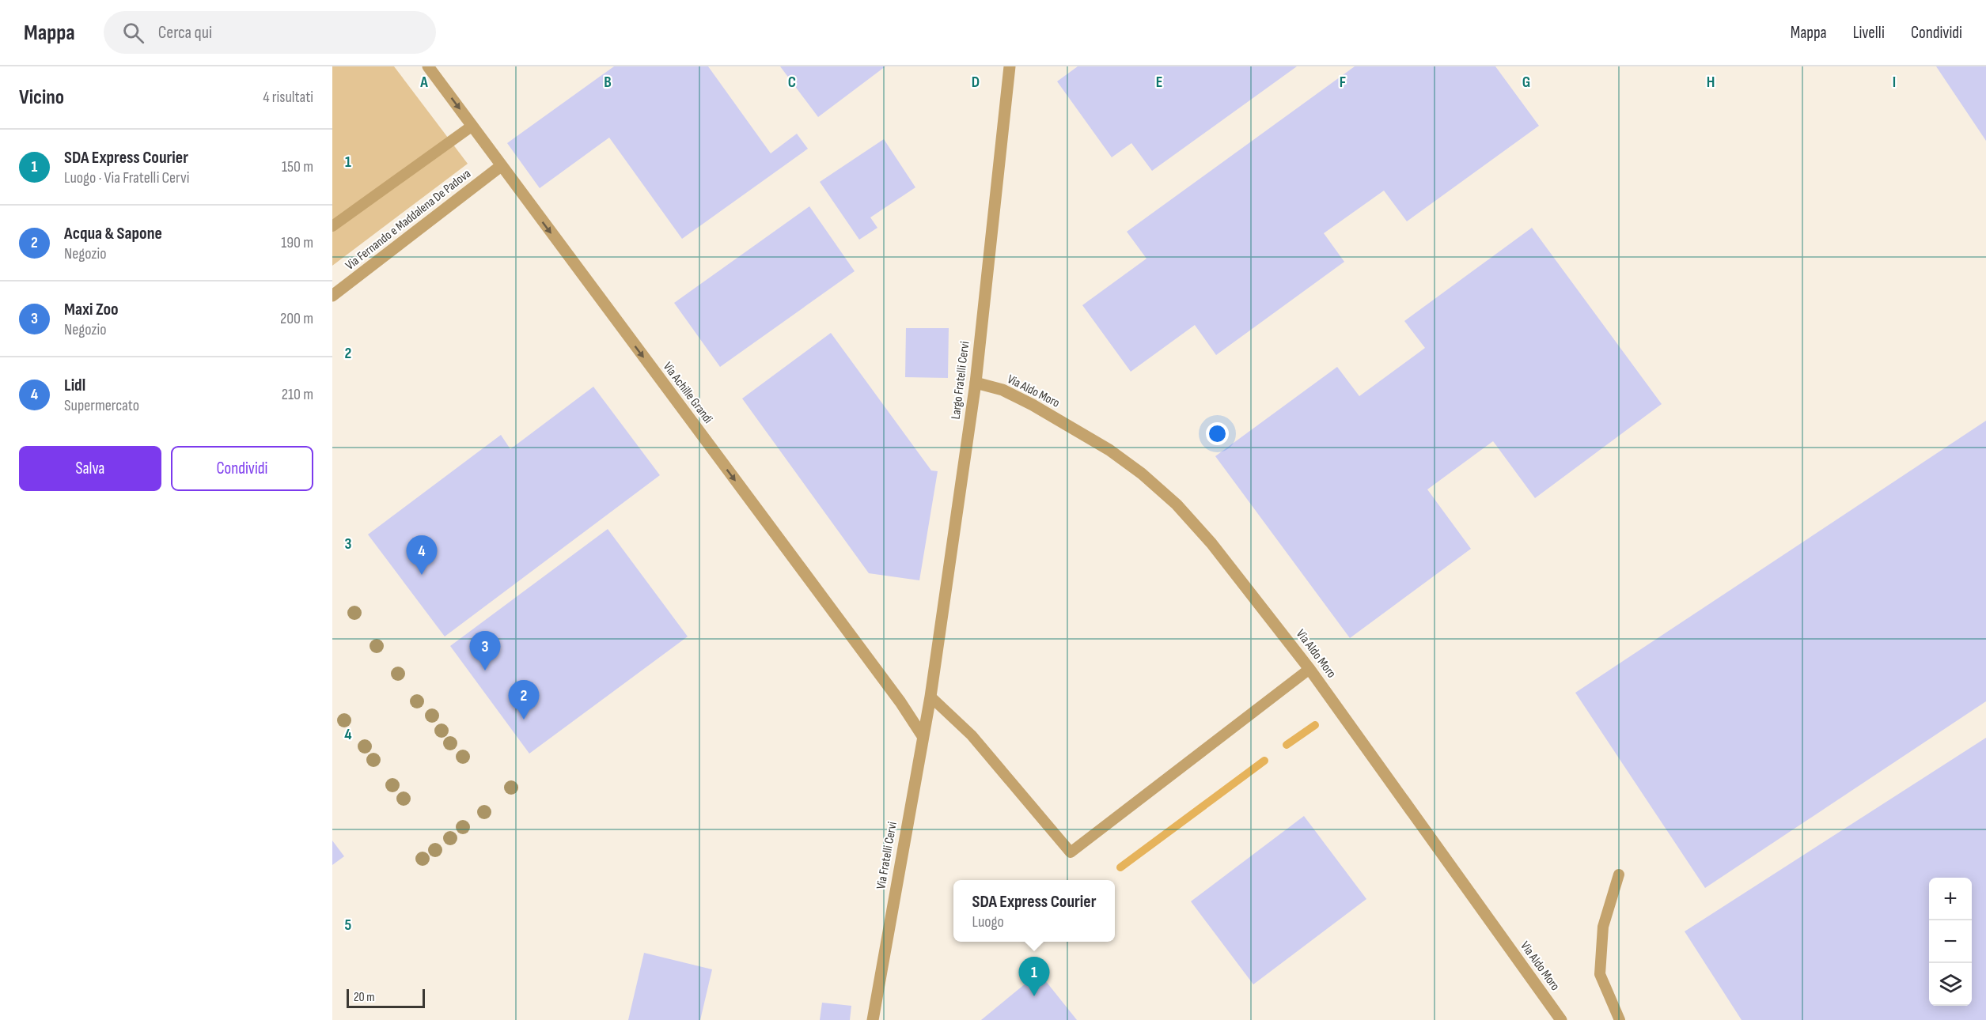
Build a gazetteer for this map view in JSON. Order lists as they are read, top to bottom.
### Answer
{
  "streets": {
    "street": [
      "Via Fernando e Maddalena De Padova",
      "Largo Fratelli Cervi",
      "Via Aldo Moro",
      "Via Achille Grandi",
      "Via Fratelli Cervi"
    ]
  },
  "crossings": [
    ["Via Fernando e Maddalena De Padova", "Via Achille Grandi"],
    ["Largo Fratelli Cervi", "Via Aldo Moro"],
    ["Largo Fratelli Cervi", "Via Fratelli Cervi"],
    ["Via Achille Grandi", "Via Fratelli Cervi"]
  ],
  "one_way": ["Via Achille Grandi"],
  "scale_bar": "20 m",
  "page": {
    "header": "Mappa",
    "search": "Cerca qui",
    "nav": ["Mappa", "Livelli", "Condividi"],
    "heading": ["Vicino", "4 risultati"],
    "list": [
      {
        "mark": "1",
        "name": "SDA Express Courier",
        "note": "Luogo · Via Fratelli Cervi",
        "value": "150 m"
      },
      {
        "mark": "2",
        "name": "Acqua & Sapone",
        "note": "Negozio",
        "value": "190 m"
      },
      {
        "mark": "3",
        "name": "Maxi Zoo",
        "note": "Negozio",
        "value": "200 m"
      },
      {
        "mark": "4",
        "name": "Lidl",
        "note": "Supermercato",
        "value": "210 m"
      }
    ],
    "buttons": ["Salva", "Condividi"],
    "pins": [
      "4",
      "3",
      "2",
      "1"
    ],
    "map_buttons": ["+", "−"],
    "popup": ["SDA Express Courier", "Luogo"],
    "scale": "20 m"
  },
  "grid": {
    "columns": [
      "A",
      "B",
      "C",
      "D",
      "E",
      "F",
      "G",
      "H",
      "I"
    ],
    "rows": [
      "1",
      "2",
      "3",
      "4",
      "5"
    ]
  }
}
